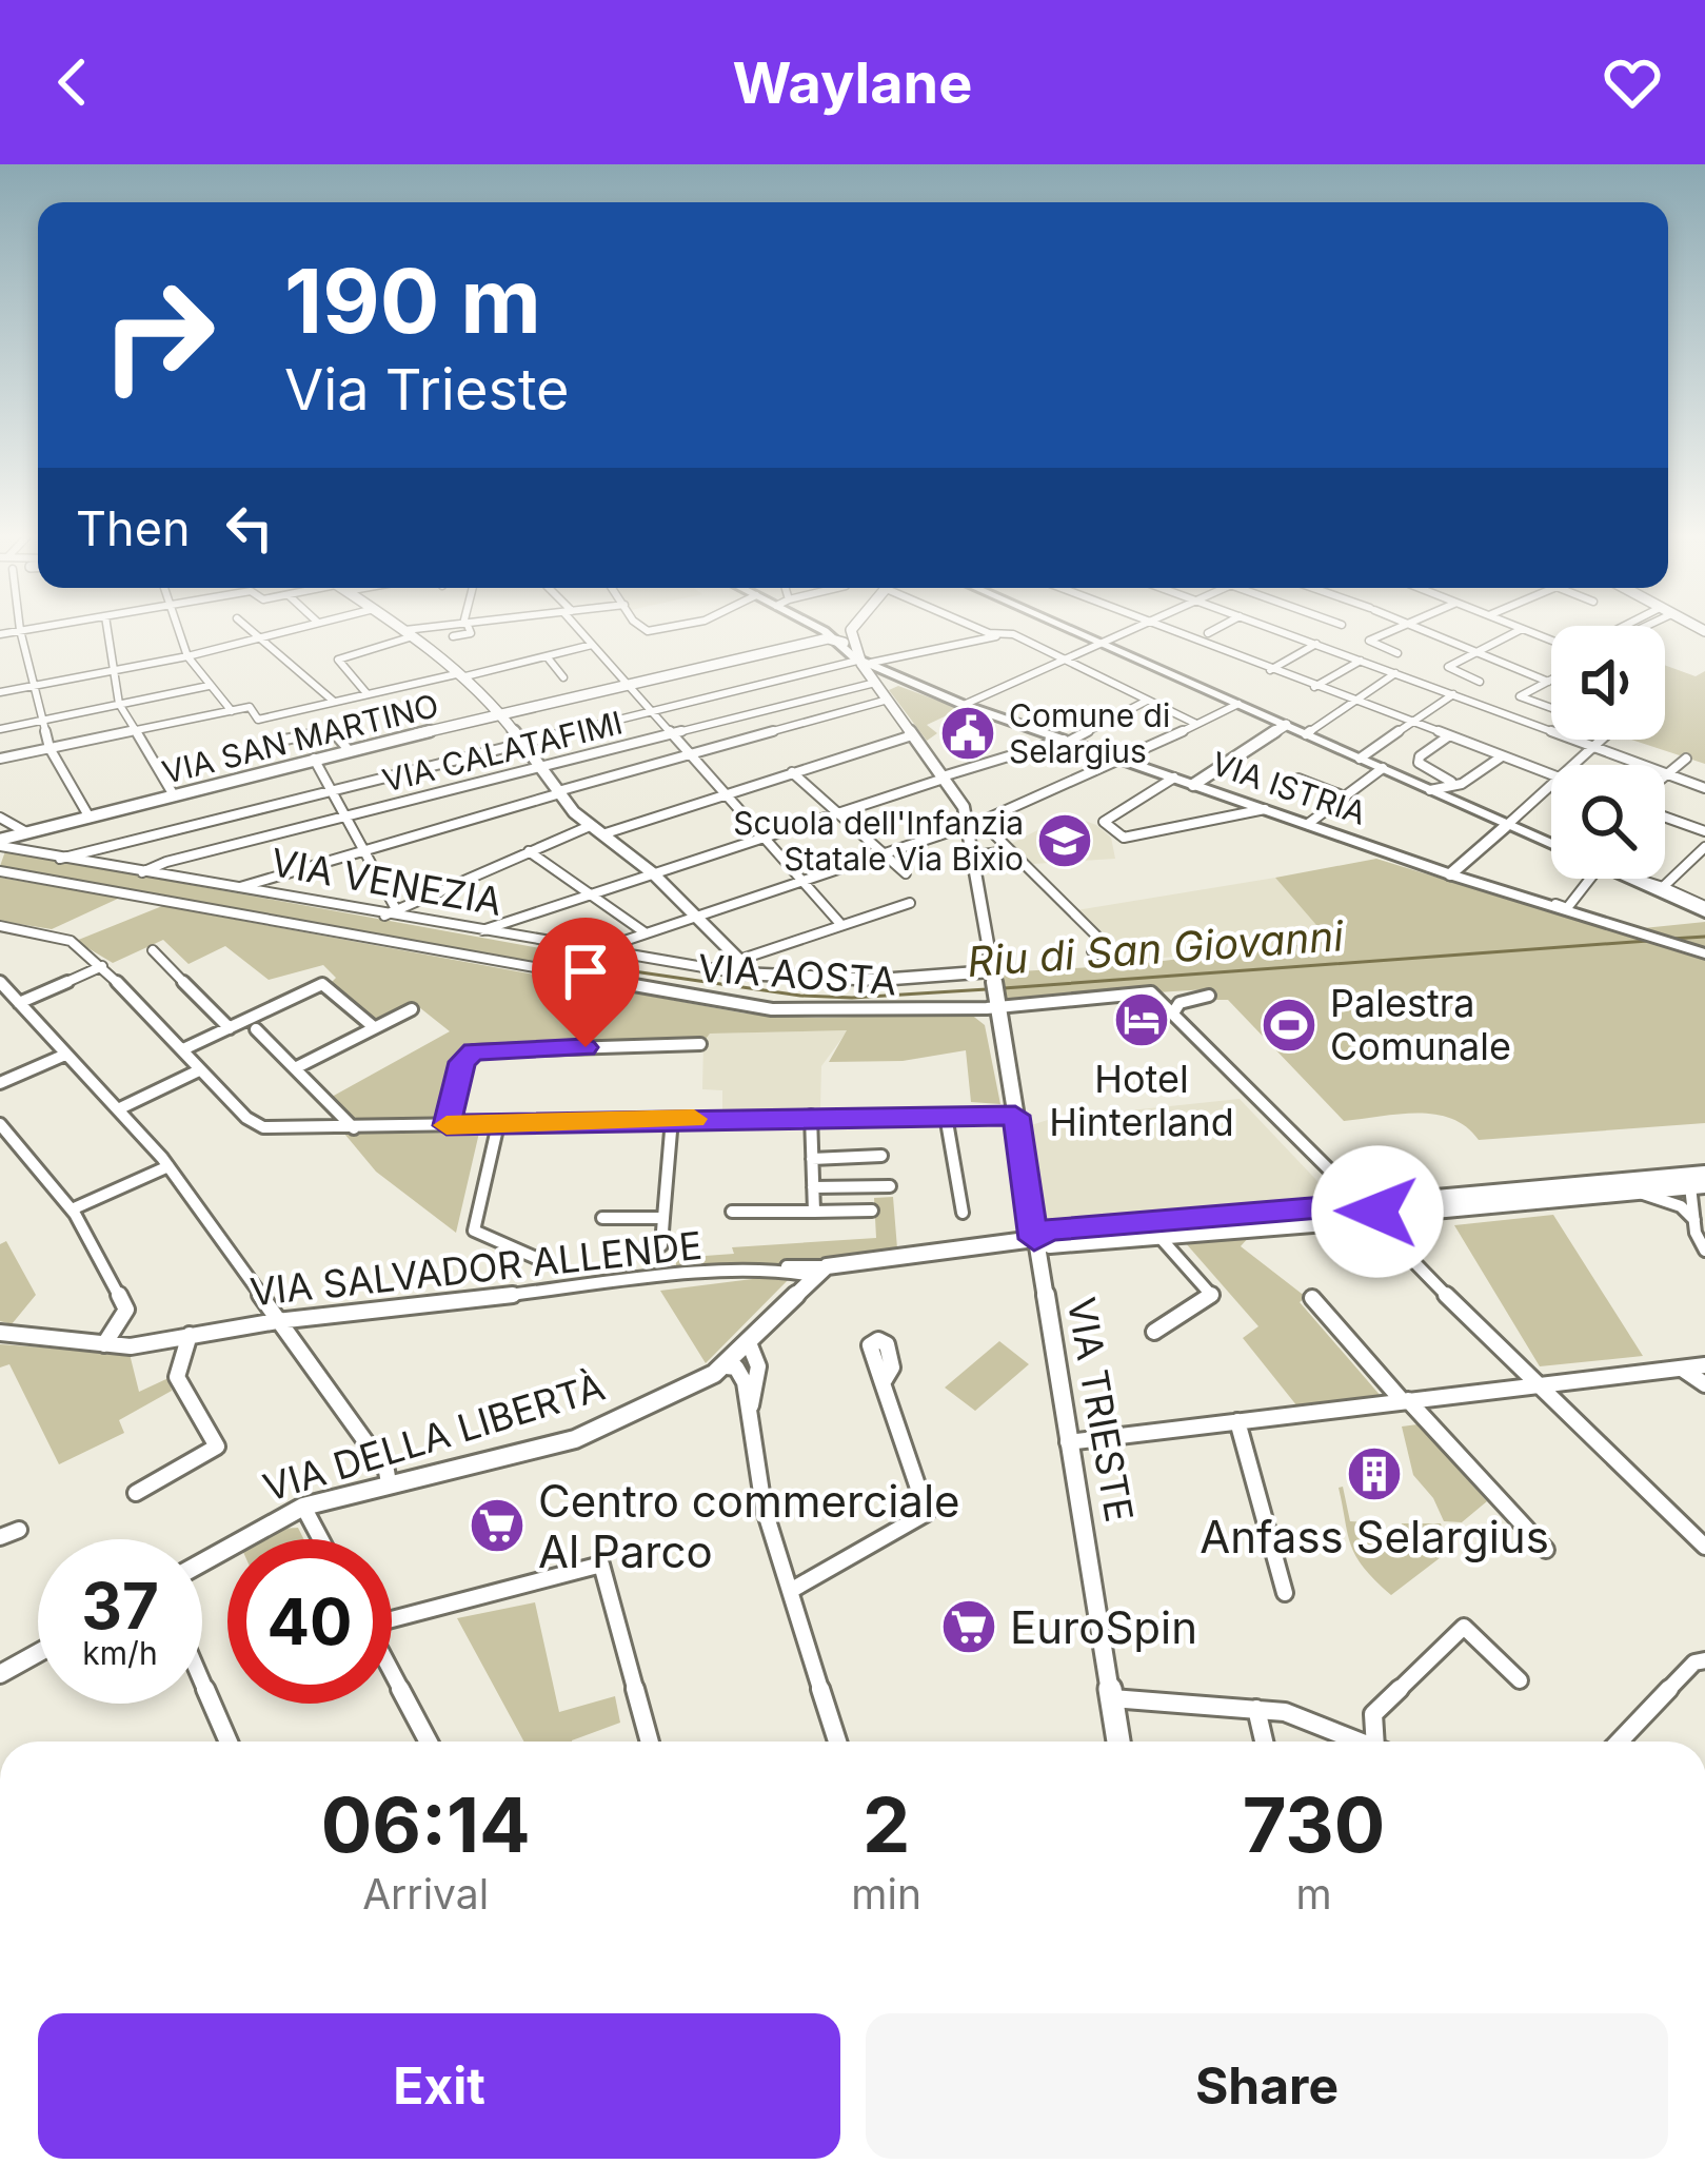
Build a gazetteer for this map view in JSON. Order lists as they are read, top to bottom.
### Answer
{
  "streets": {
    "main road": ["VIA ISTRIA"],
    "street": [
      "VIA SAN MARTINO",
      "VIA CALATAFIMI",
      "VIA VENEZIA",
      "VIA AOSTA",
      "VIA SALVADOR ALLENDE",
      "VIA TRIESTE",
      "VIA DELLA LIBERTÀ"
    ]
  },
  "crossings": [
    ["VIA SAN MARTINO", "VIA ISTRIA"],
    ["VIA SAN MARTINO", "VIA VENEZIA"],
    ["VIA CALATAFIMI", "VIA VENEZIA"],
    ["VIA CALATAFIMI", "VIA TRIESTE"],
    ["VIA ISTRIA", "VIA TRIESTE"],
    ["VIA VENEZIA", "VIA TRIESTE"],
    ["VIA AOSTA", "VIA TRIESTE"],
    ["VIA SALVADOR ALLENDE", "VIA TRIESTE"],
    ["VIA SALVADOR ALLENDE", "VIA DELLA LIBERTÀ"]
  ],
  "water": ["Riu di San Giovanni"],
  "places": {
    "public building": ["Comune di Selargius"],
    "school or university": ["Scuola dell'Infanzia Statale Via Bixio"],
    "hotel": ["Hotel Hinterland"],
    "sports": ["Palestra Comunale"],
    "building": ["Anfass Selargius"],
    "supermarket": ["Centro commerciale Al Parco", "EuroSpin"]
  },
  "page": {
    "header": "Waylane",
    "turn": ["190 m", "Via Trieste"],
    "then": "Then",
    "speed": "37 km/h",
    "limit": "40",
    "eta": [
      "06:14",
      "Arrival",
      "2",
      "min",
      "730",
      "m"
    ],
    "buttons": ["Exit", "Share"]
  }
}
